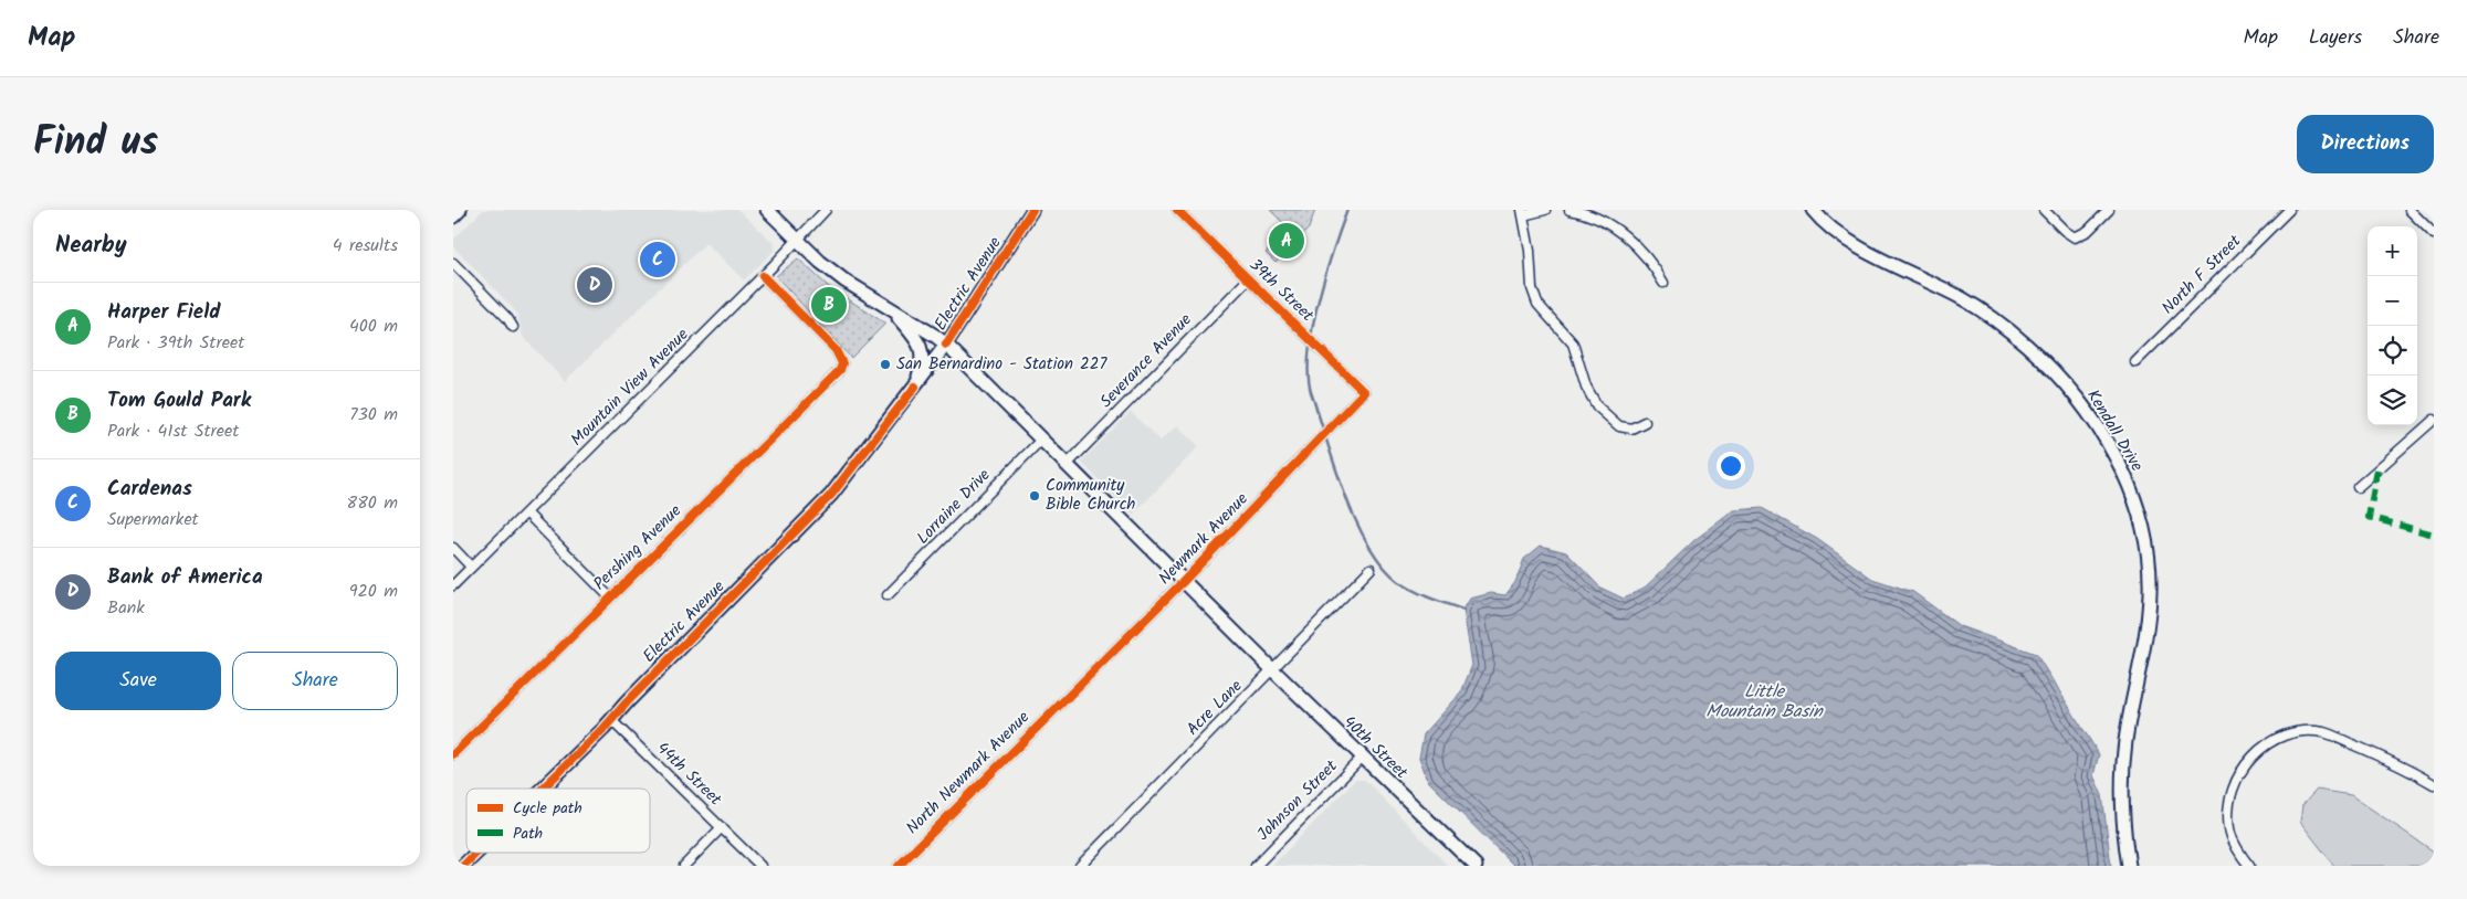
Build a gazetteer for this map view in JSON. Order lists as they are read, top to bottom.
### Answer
{
  "streets": {
    "main road": ["Electric Avenue", "Kendall Drive", "40th Street"],
    "street": [
      "North F Street",
      "39th Street",
      "Severance Avenue",
      "Mountain View Avenue",
      "Lorraine Drive",
      "Newmark Avenue",
      "Pershing Avenue",
      "Acre Lane",
      "North Newmark Avenue",
      "44th Street",
      "Johnson Street"
    ]
  },
  "crossings": [
    ["Electric Avenue", "40th Street"],
    ["Electric Avenue", "44th Street"],
    ["39th Street", "Severance Avenue"],
    ["39th Street", "Newmark Avenue"],
    ["Severance Avenue", "40th Street"],
    ["Mountain View Avenue", "Pershing Avenue"],
    ["Mountain View Avenue", "40th Street"],
    ["Lorraine Drive", "40th Street"],
    ["Newmark Avenue", "40th Street"],
    ["Newmark Avenue", "North Newmark Avenue"],
    ["Acre Lane", "40th Street"],
    ["40th Street", "Johnson Street"]
  ],
  "water": ["Little Mountain Basin"],
  "places": ["San Bernardino - Station 227", "Community Bible Church"],
  "legend": ["Cycle path", "Path"],
  "page": {
    "header": "Map",
    "nav": ["Map", "Layers", "Share"],
    "title": "Find us",
    "buttons": [
      "Directions",
      ["Save", "Share"]
    ],
    "heading": ["Nearby", "4 results"],
    "pins": [
      "A",
      "C",
      "D",
      "B"
    ],
    "map_buttons": ["+", "−"],
    "list": [
      {
        "mark": "A",
        "name": "Harper Field",
        "note": "Park · 39th Street",
        "value": "400 m"
      },
      {
        "mark": "B",
        "name": "Tom Gould Park",
        "note": "Park · 41st Street",
        "value": "730 m"
      },
      {
        "mark": "C",
        "name": "Cardenas",
        "note": "Supermarket",
        "value": "880 m"
      },
      {
        "mark": "D",
        "name": "Bank of America",
        "note": "Bank",
        "value": "920 m"
      }
    ]
  }
}
